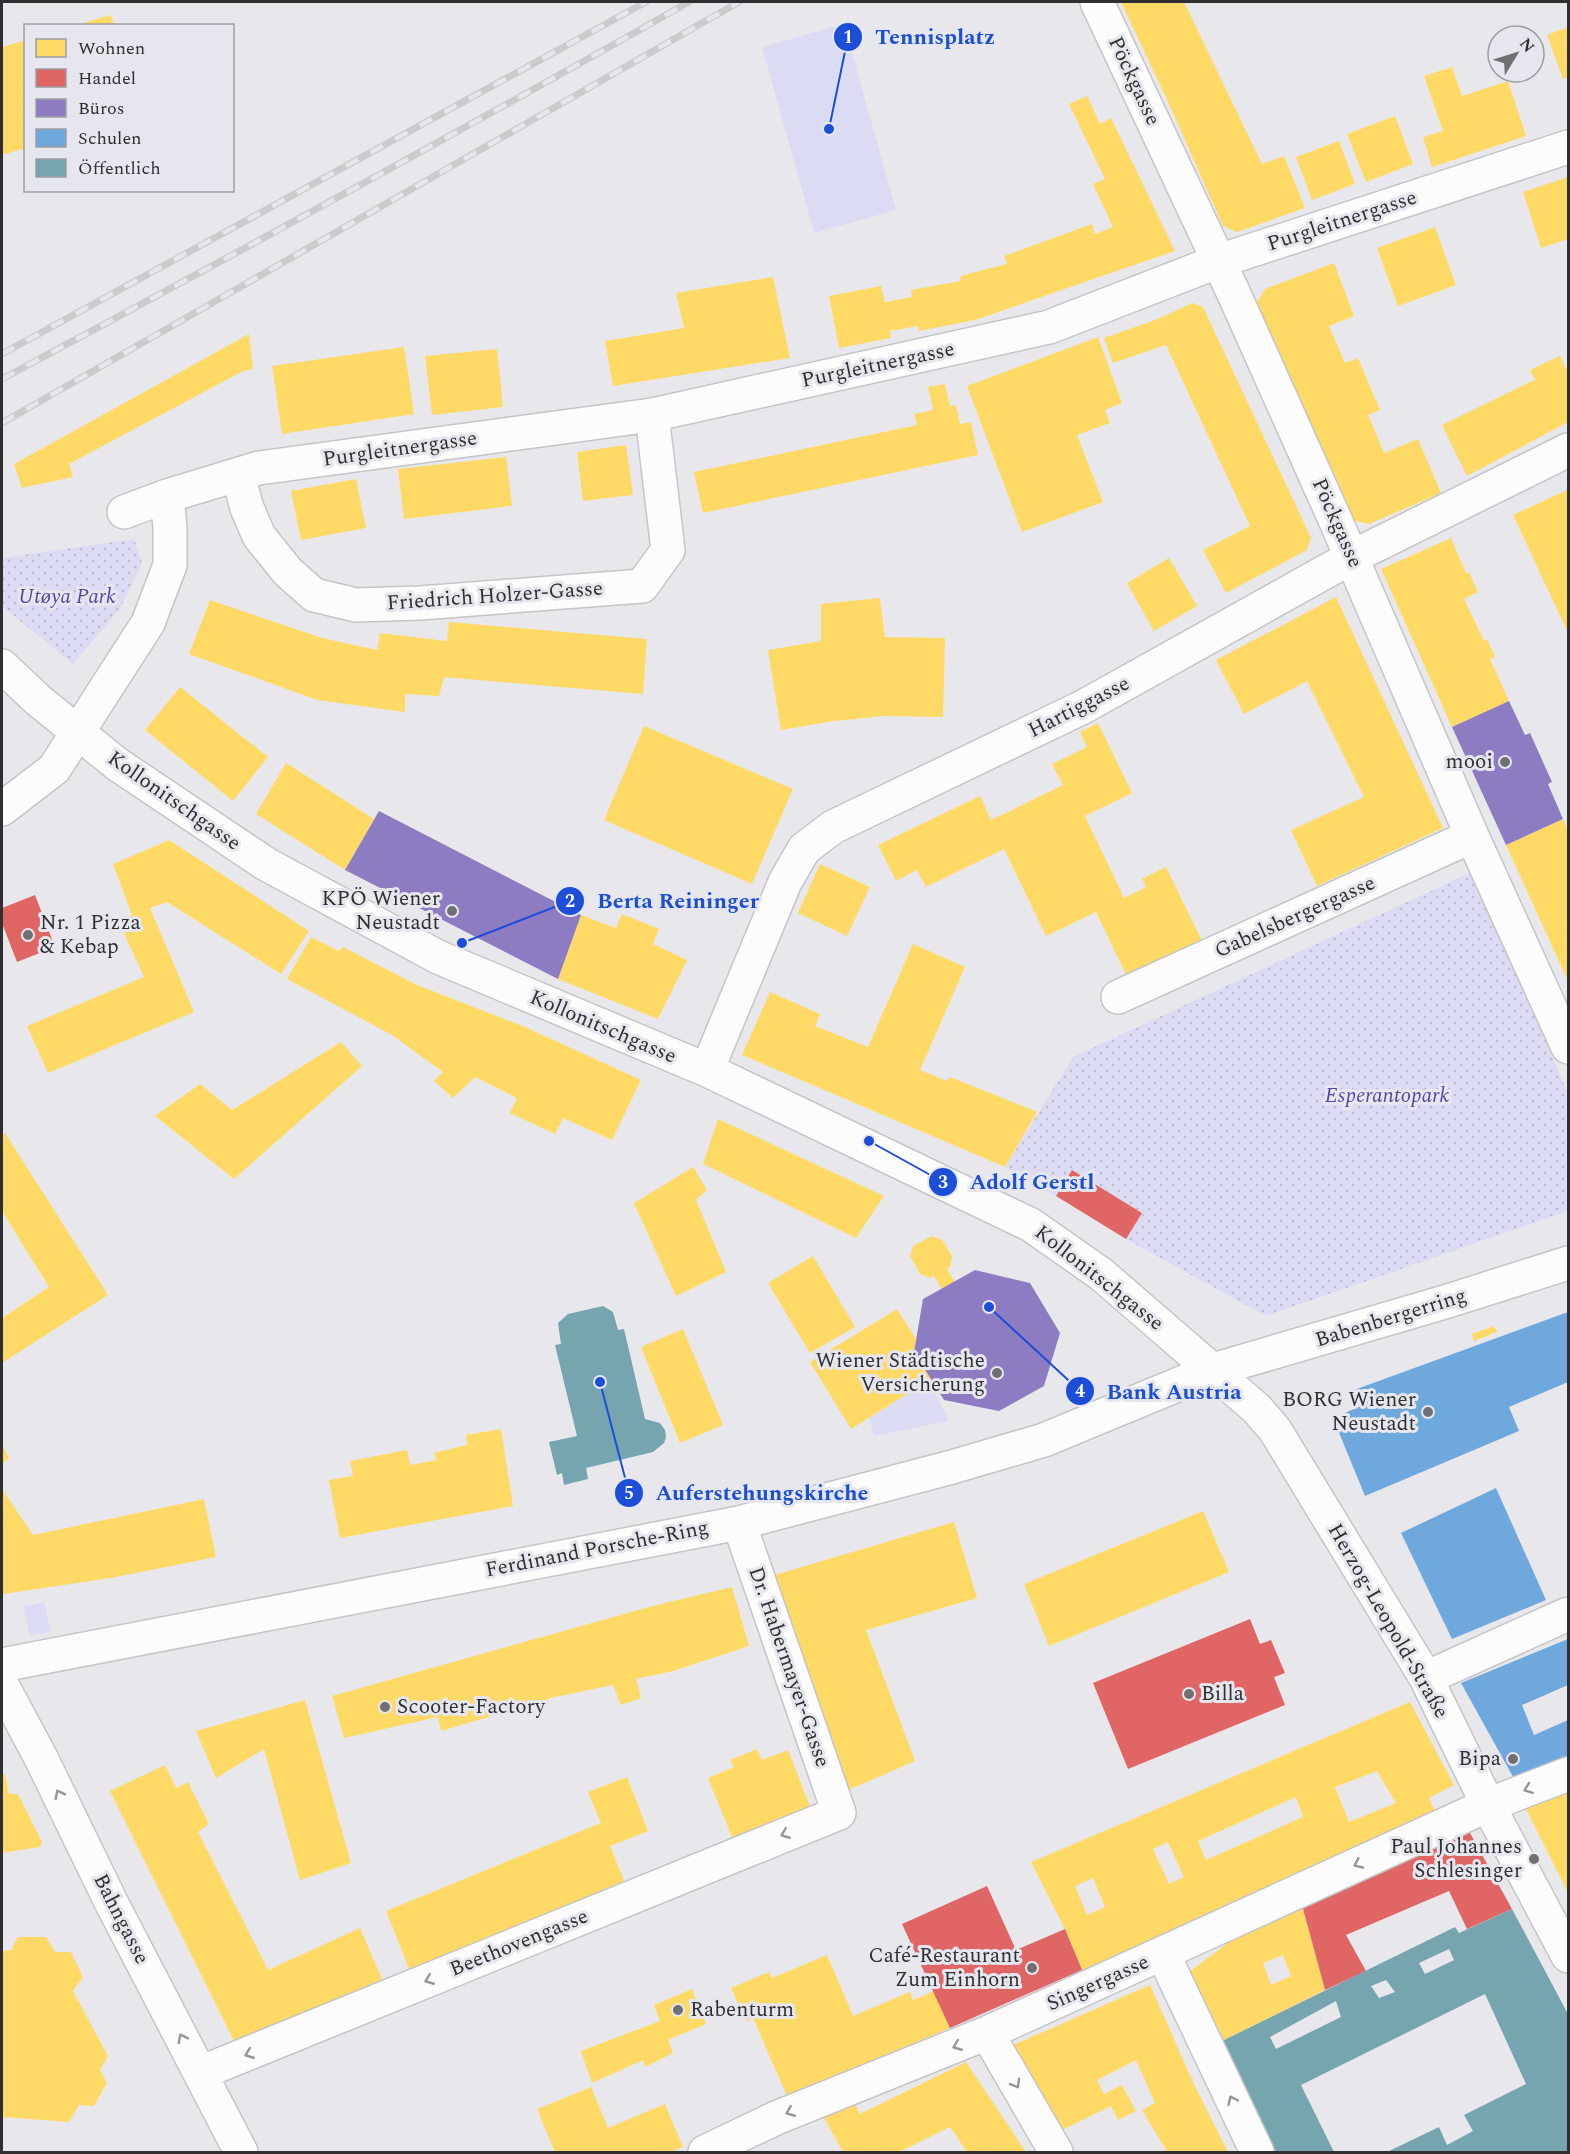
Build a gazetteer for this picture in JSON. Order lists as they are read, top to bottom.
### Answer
{
  "streets": {
    "street": [
      "Pöckgasse",
      "Purgleitnergasse",
      "Friedrich Holzer-Gasse",
      "Hartiggasse",
      "Kollonitschgasse",
      "Gabelsbergergasse",
      "Babenbergerring",
      "Ferdinand Porsche-Ring",
      "Herzog-Leopold-Straße",
      "Dr. Habermayer-Gasse",
      "Bahngasse",
      "Beethovengasse",
      "Singergasse"
    ]
  },
  "crossings": [
    ["Pöckgasse", "Purgleitnergasse"],
    ["Pöckgasse", "Hartiggasse"],
    ["Pöckgasse", "Gabelsbergergasse"],
    ["Purgleitnergasse", "Friedrich Holzer-Gasse"],
    ["Hartiggasse", "Kollonitschgasse"],
    ["Kollonitschgasse", "Babenbergerring"],
    ["Kollonitschgasse", "Ferdinand Porsche-Ring"],
    ["Kollonitschgasse", "Herzog-Leopold-Straße"],
    ["Babenbergerring", "Ferdinand Porsche-Ring"],
    ["Babenbergerring", "Herzog-Leopold-Straße"],
    ["Ferdinand Porsche-Ring", "Herzog-Leopold-Straße"],
    ["Ferdinand Porsche-Ring", "Dr. Habermayer-Gasse"],
    ["Herzog-Leopold-Straße", "Singergasse"],
    ["Dr. Habermayer-Gasse", "Beethovengasse"],
    ["Bahngasse", "Beethovengasse"]
  ],
  "one_way": ["Bahngasse", "Beethovengasse", "Singergasse"],
  "parks": ["Utøya Park", "Esperantopark"],
  "places": [
    "Tennisplatz",
    "mooi",
    "KPÖ Wiener Neustadt",
    "Nr. 1 Pizza & Kebap",
    "Berta Reininger",
    "Adolf Gerstl",
    "Bank Austria",
    "Wiener Städtische Versicherung",
    "Auferstehungskirche",
    "BORG Wiener Neustadt",
    "Billa",
    "Scooter-Factory",
    "Bipa",
    "Paul Johannes Schlesinger",
    "Café-Restaurant Zum Einhorn",
    "Rabenturm"
  ],
  "legend": [
    "Wohnen",
    "Handel",
    "Büros",
    "Schulen",
    "Öffentlich"
  ],
  "north": "top right"
}
